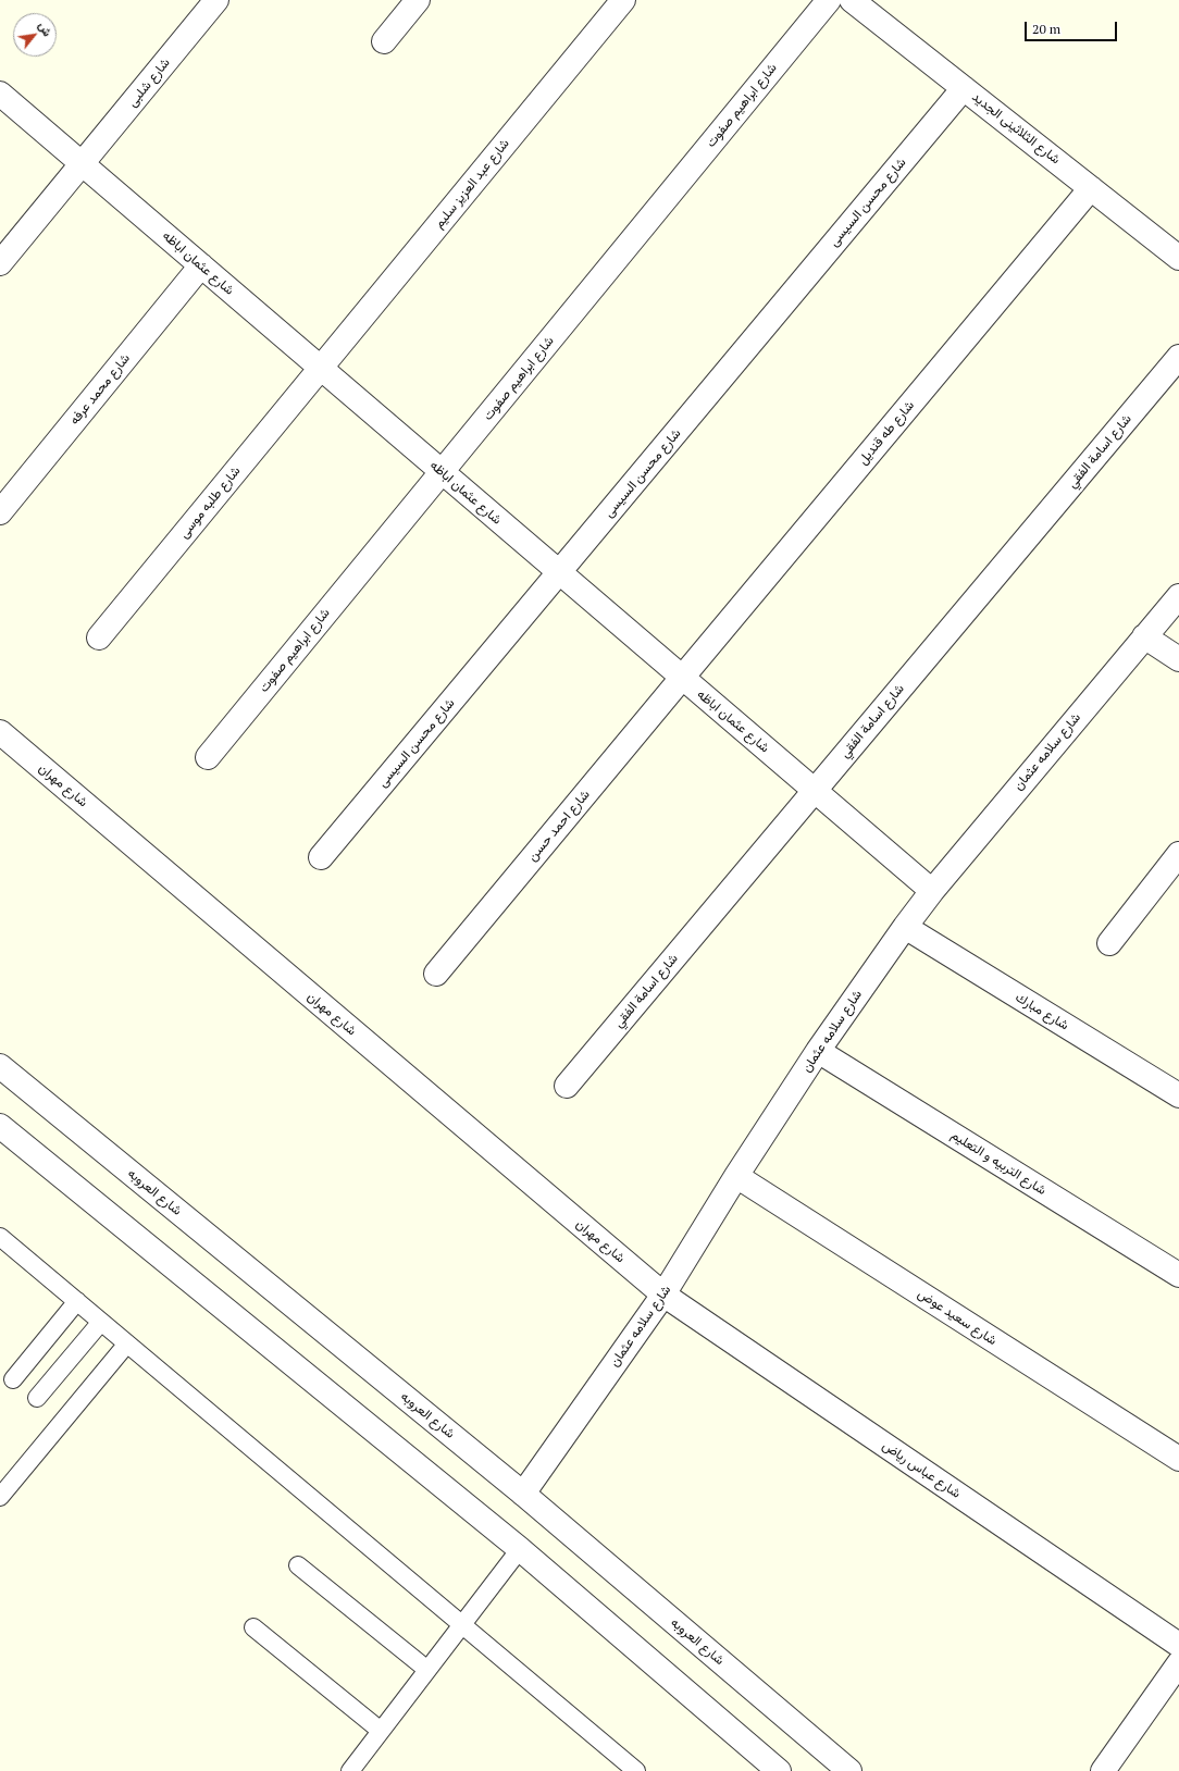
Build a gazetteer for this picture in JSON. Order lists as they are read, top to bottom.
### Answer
{
  "streets": {
    "street": [
      "شارع شلبى",
      "شارع ابراهيم صفوت",
      "شارع الثلاثينى الجديد",
      "شارع عبد العزيز سليم",
      "شارع محسن السيسى",
      "شارع عثمان اباظه",
      "شارع محمد عرفه",
      "شارع طه قنديل",
      "شارع اسامة الفقي",
      "شارع طلبه موسى",
      "شارع سلامه عثمان",
      "شارع مهران",
      "شارع احمد حسن",
      "شارع مبارك",
      "شارع التربيه و التعليم",
      "شارع العروبه",
      "شارع سعيد عوض",
      "شارع عباس رياض"
    ]
  },
  "crossings": [
    ["شارع شلبى", "شارع عثمان اباظه"],
    ["شارع ابراهيم صفوت", "شارع عثمان اباظه"],
    ["شارع الثلاثينى الجديد", "شارع محسن السيسى"],
    ["شارع الثلاثينى الجديد", "شارع طه قنديل"],
    ["شارع عبد العزيز سليم", "شارع عثمان اباظه"],
    ["شارع عبد العزيز سليم", "شارع طلبه موسى"],
    ["شارع محسن السيسى", "شارع عثمان اباظه"],
    ["شارع عثمان اباظه", "شارع محمد عرفه"],
    ["شارع عثمان اباظه", "شارع طه قنديل"],
    ["شارع عثمان اباظه", "شارع اسامة الفقي"],
    ["شارع عثمان اباظه", "شارع طلبه موسى"],
    ["شارع عثمان اباظه", "شارع سلامه عثمان"],
    ["شارع عثمان اباظه", "شارع احمد حسن"],
    ["شارع طه قنديل", "شارع احمد حسن"],
    ["شارع سلامه عثمان", "شارع مهران"],
    ["شارع سلامه عثمان", "شارع مبارك"],
    ["شارع سلامه عثمان", "شارع التربيه و التعليم"],
    ["شارع سلامه عثمان", "شارع العروبه"],
    ["شارع سلامه عثمان", "شارع سعيد عوض"],
    ["شارع سلامه عثمان", "شارع عباس رياض"],
    ["شارع مهران", "شارع عباس رياض"]
  ],
  "scale_bar": "20 m",
  "north": "top right"
}
